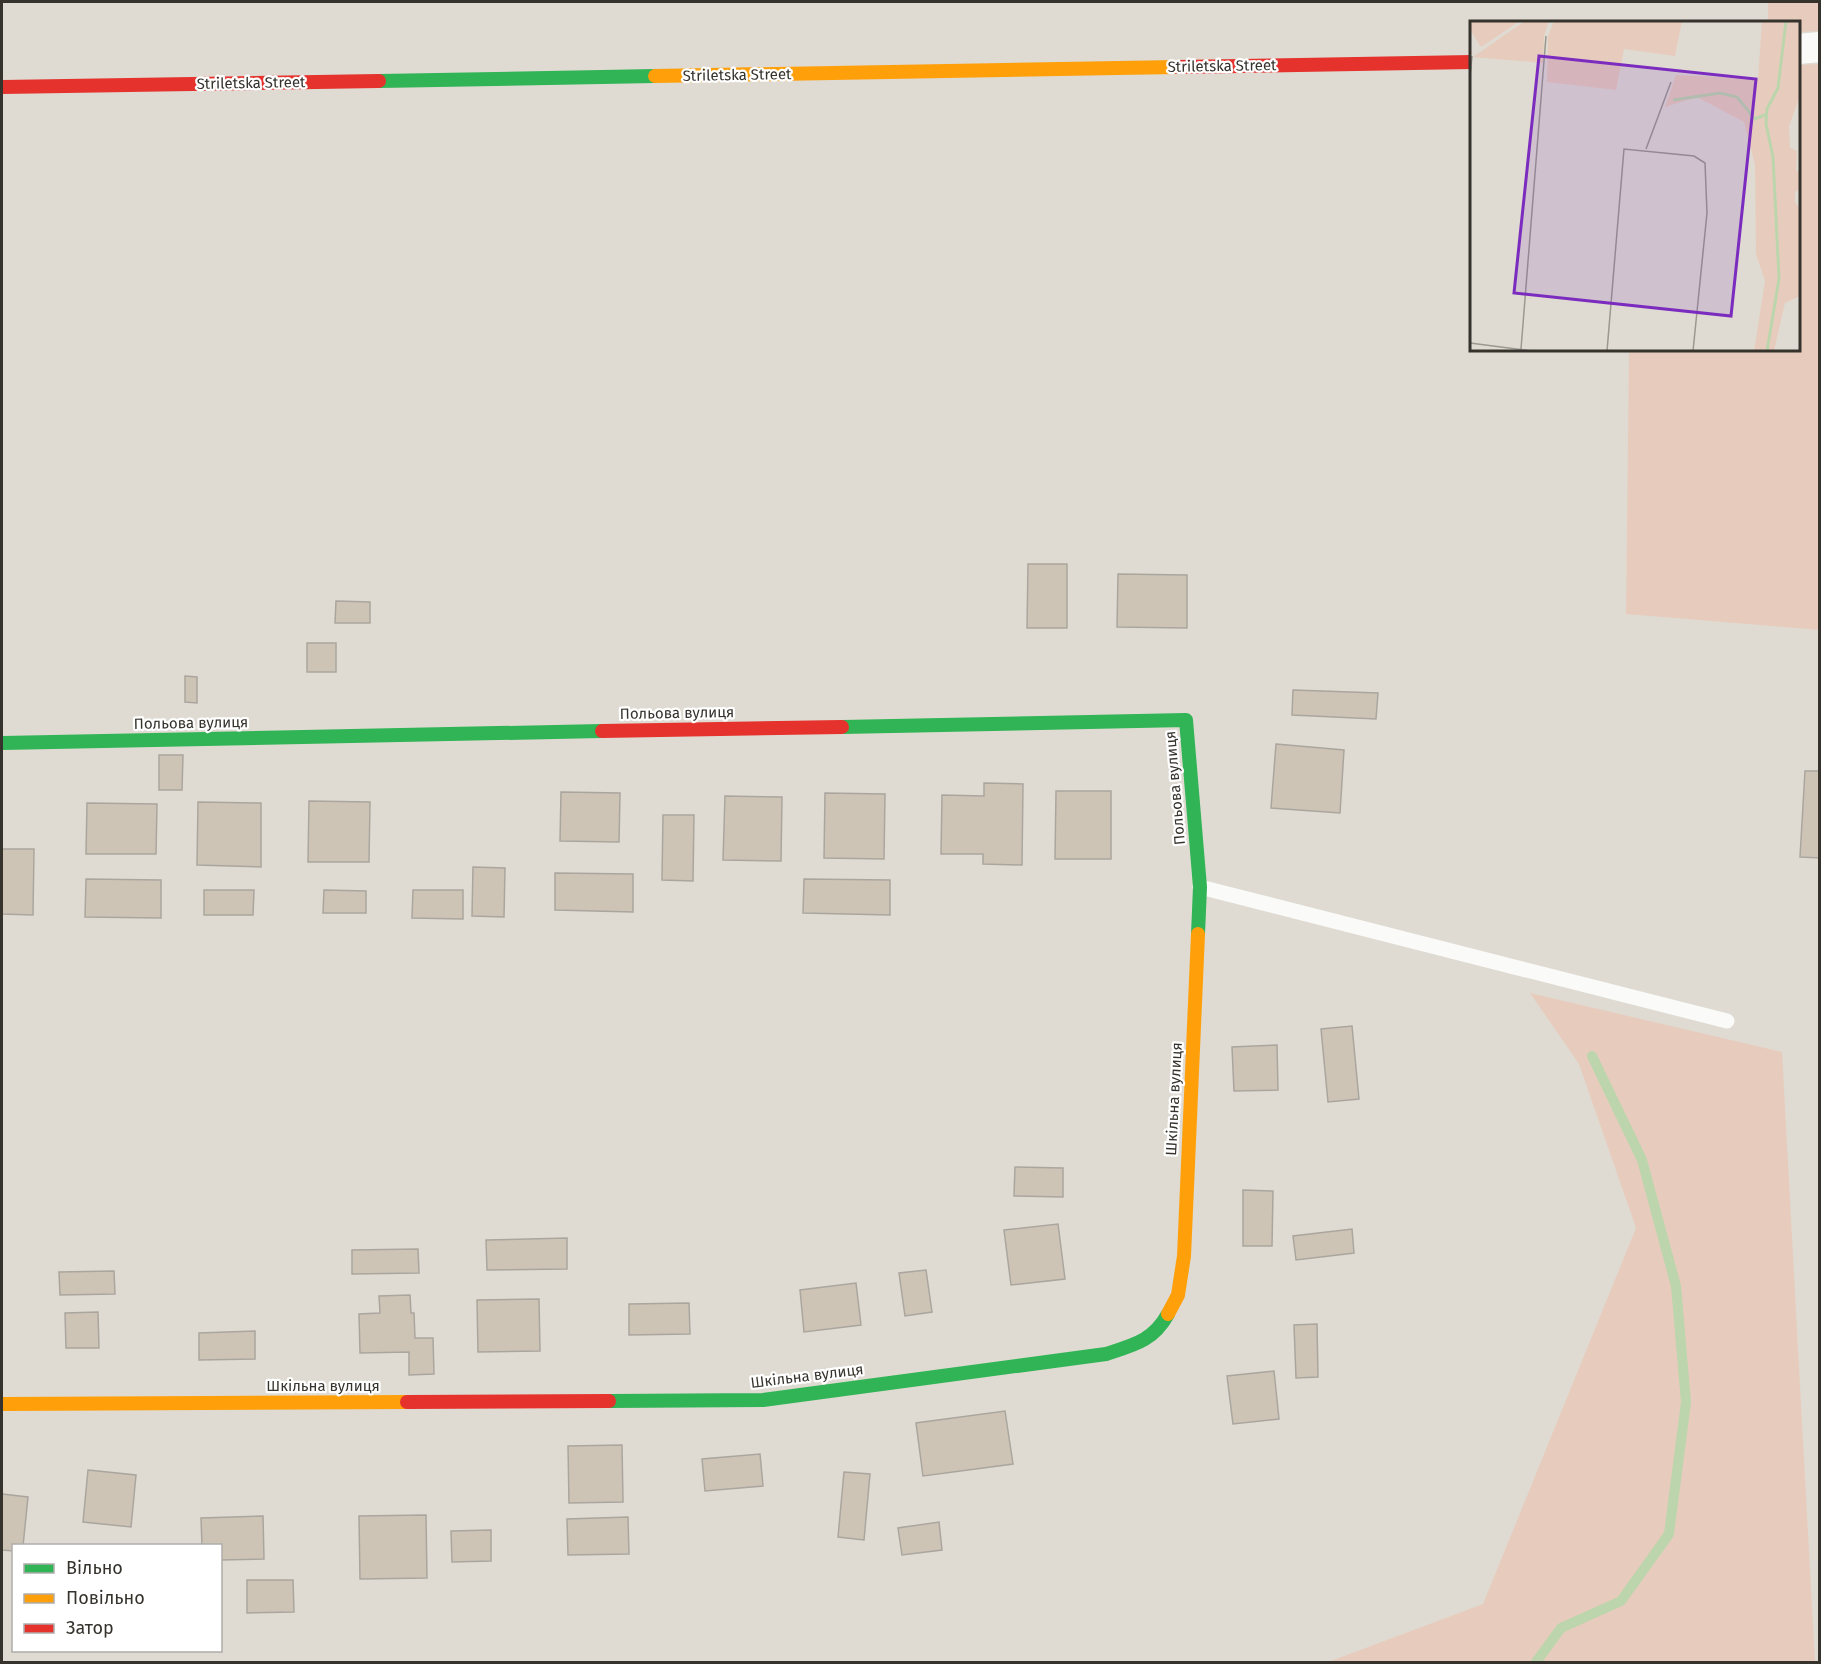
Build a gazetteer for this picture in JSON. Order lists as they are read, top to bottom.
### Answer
{
  "streets": {
    "street": ["Striletska Street", "Польова вулиця", "Шкільна вулиця"]
  },
  "crossings": [
    ["Польова вулиця", "Шкільна вулиця"]
  ],
  "legend": ["Вільно", "Повільно", "Затор"]
}
